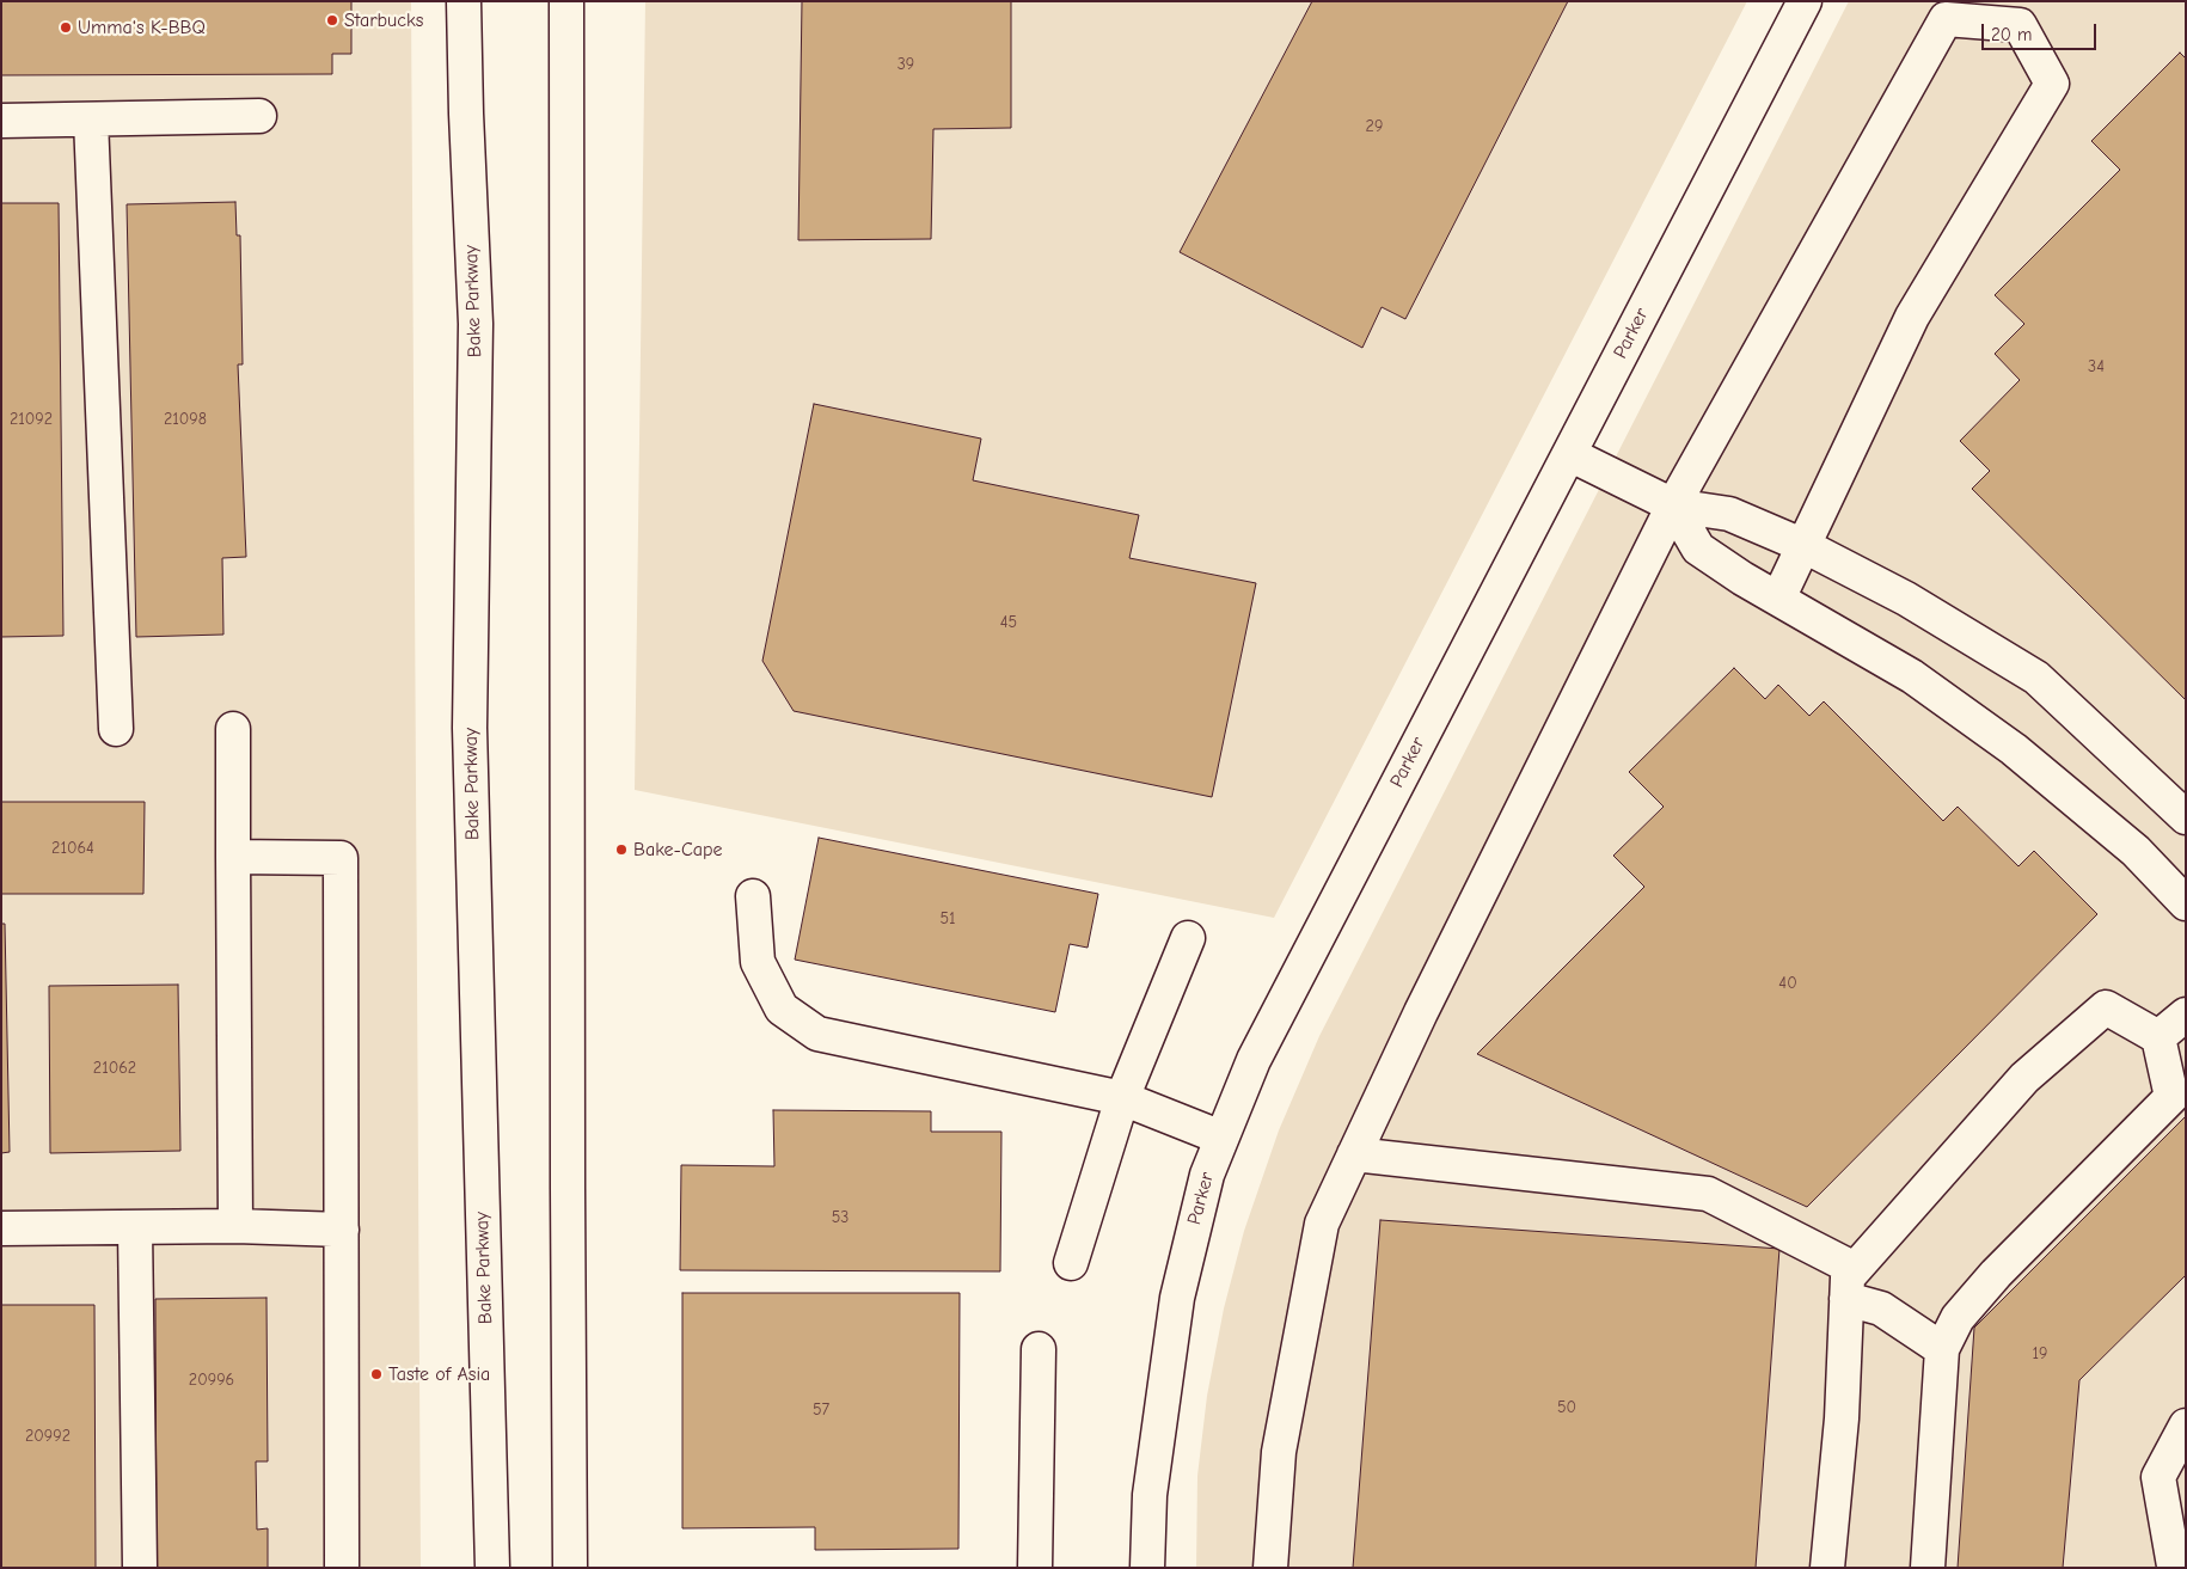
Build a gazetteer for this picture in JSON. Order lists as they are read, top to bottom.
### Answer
{
  "streets": {
    "main road": ["Bake Parkway", "Parker"]
  },
  "places": [
    "Starbucks",
    "Umma's K-BBQ",
    "Bake-Cape",
    "Taste of Asia"
  ],
  "house_numbers": [
    "39",
    "29",
    "34",
    "21092",
    "21098",
    "45",
    "21064",
    "51",
    "40",
    "21062",
    "53",
    "19",
    "20996",
    "50",
    "57",
    "20992"
  ],
  "scale_bar": "20 m"
}
